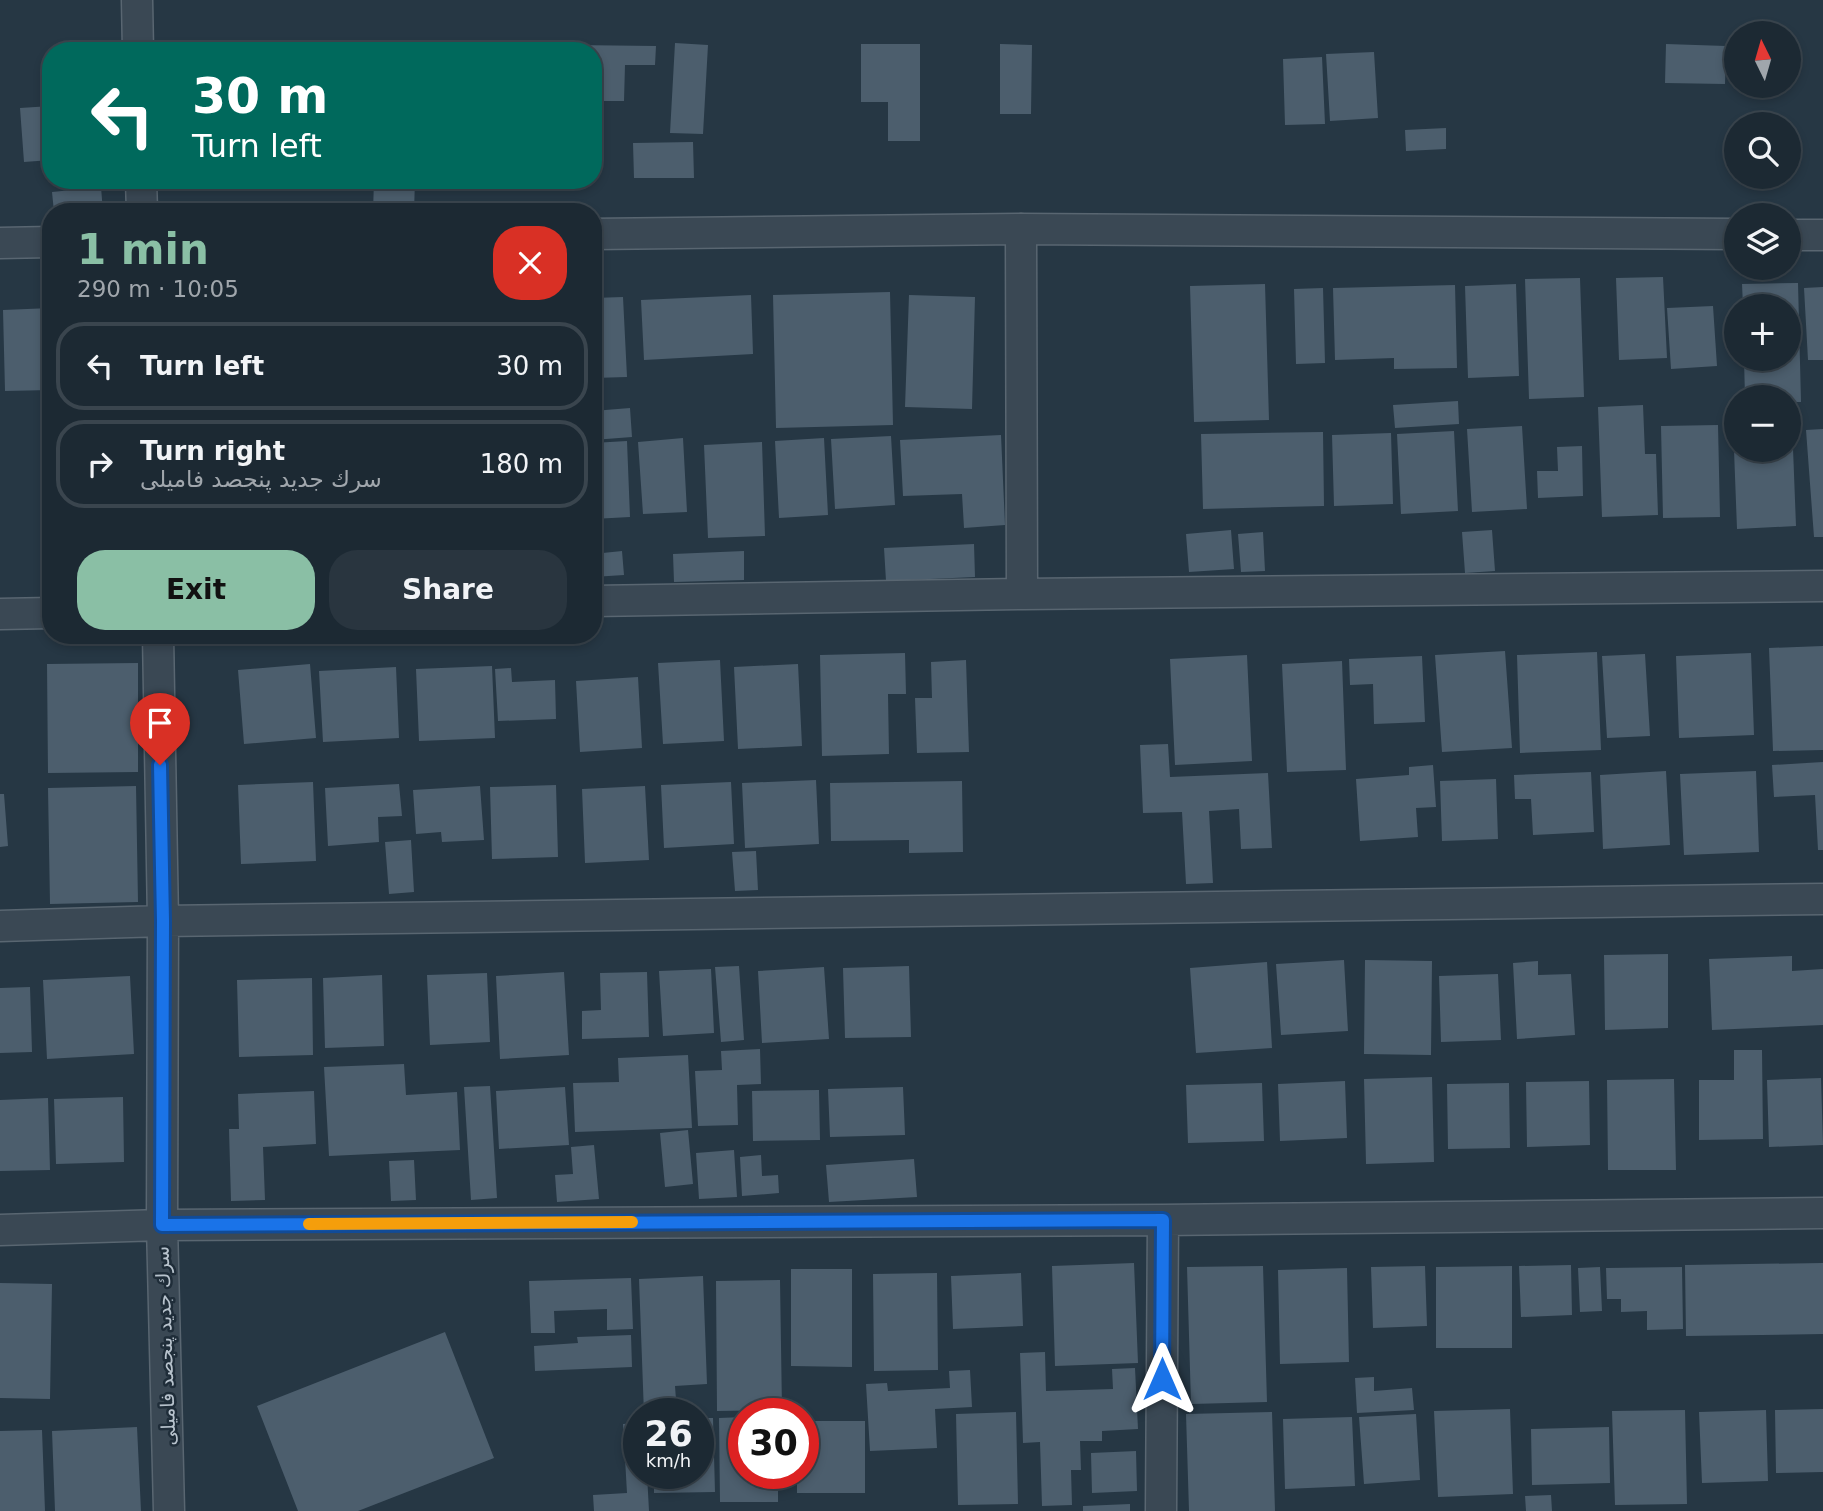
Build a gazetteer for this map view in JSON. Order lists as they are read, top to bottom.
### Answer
{
  "streets": {
    "street": ["سرك جدید پنجصد فامیلی"]
  },
  "north": "top",
  "page": {
    "map_buttons": ["+", "−"],
    "turn": ["30 m", "Turn left"],
    "heading": ["1 min", "290 m · 10:05"],
    "list": [
      {
        "name": "Turn left",
        "value": "30 m"
      },
      {
        "name": "Turn right",
        "note": "سرك جدید پنجصد فامیلی",
        "value": "180 m"
      }
    ],
    "buttons": ["Exit", "Share"],
    "speed": "26 km/h",
    "limit": "30"
  }
}
